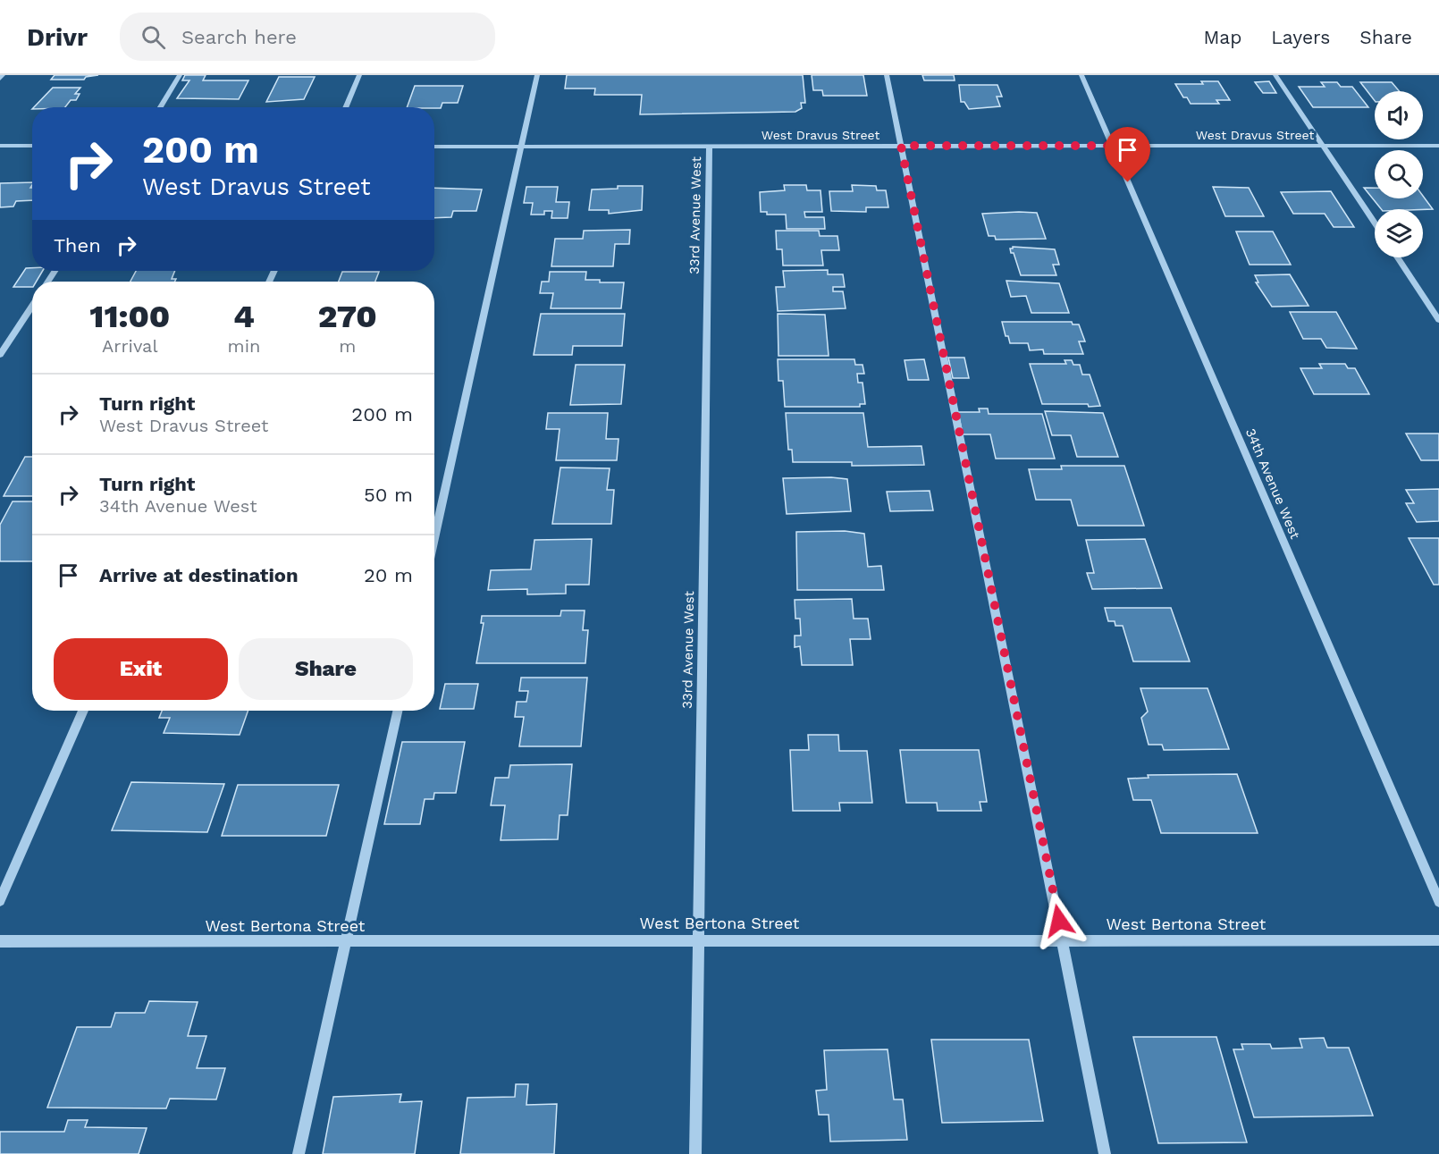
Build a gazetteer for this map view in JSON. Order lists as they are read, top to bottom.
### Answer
{
  "streets": {
    "street": [
      "West Dravus Street",
      "33rd Avenue West",
      "34th Avenue West",
      "West Bertona Street"
    ]
  },
  "crossings": [
    ["West Dravus Street", "33rd Avenue West"],
    ["West Dravus Street", "34th Avenue West"],
    ["33rd Avenue West", "West Bertona Street"]
  ],
  "page": {
    "header": "Drivr",
    "search": "Search here",
    "nav": ["Map", "Layers", "Share"],
    "turn": ["200 m", "West Dravus Street"],
    "then": "Then",
    "eta": [
      "11:00",
      "Arrival",
      "4",
      "min",
      "270",
      "m"
    ],
    "list": [
      {
        "name": "Turn right",
        "note": "West Dravus Street",
        "value": "200 m"
      },
      {
        "name": "Turn right",
        "note": "34th Avenue West",
        "value": "50 m"
      },
      {
        "name": "Arrive at destination",
        "value": "20 m"
      }
    ],
    "buttons": ["Exit", "Share"]
  }
}
